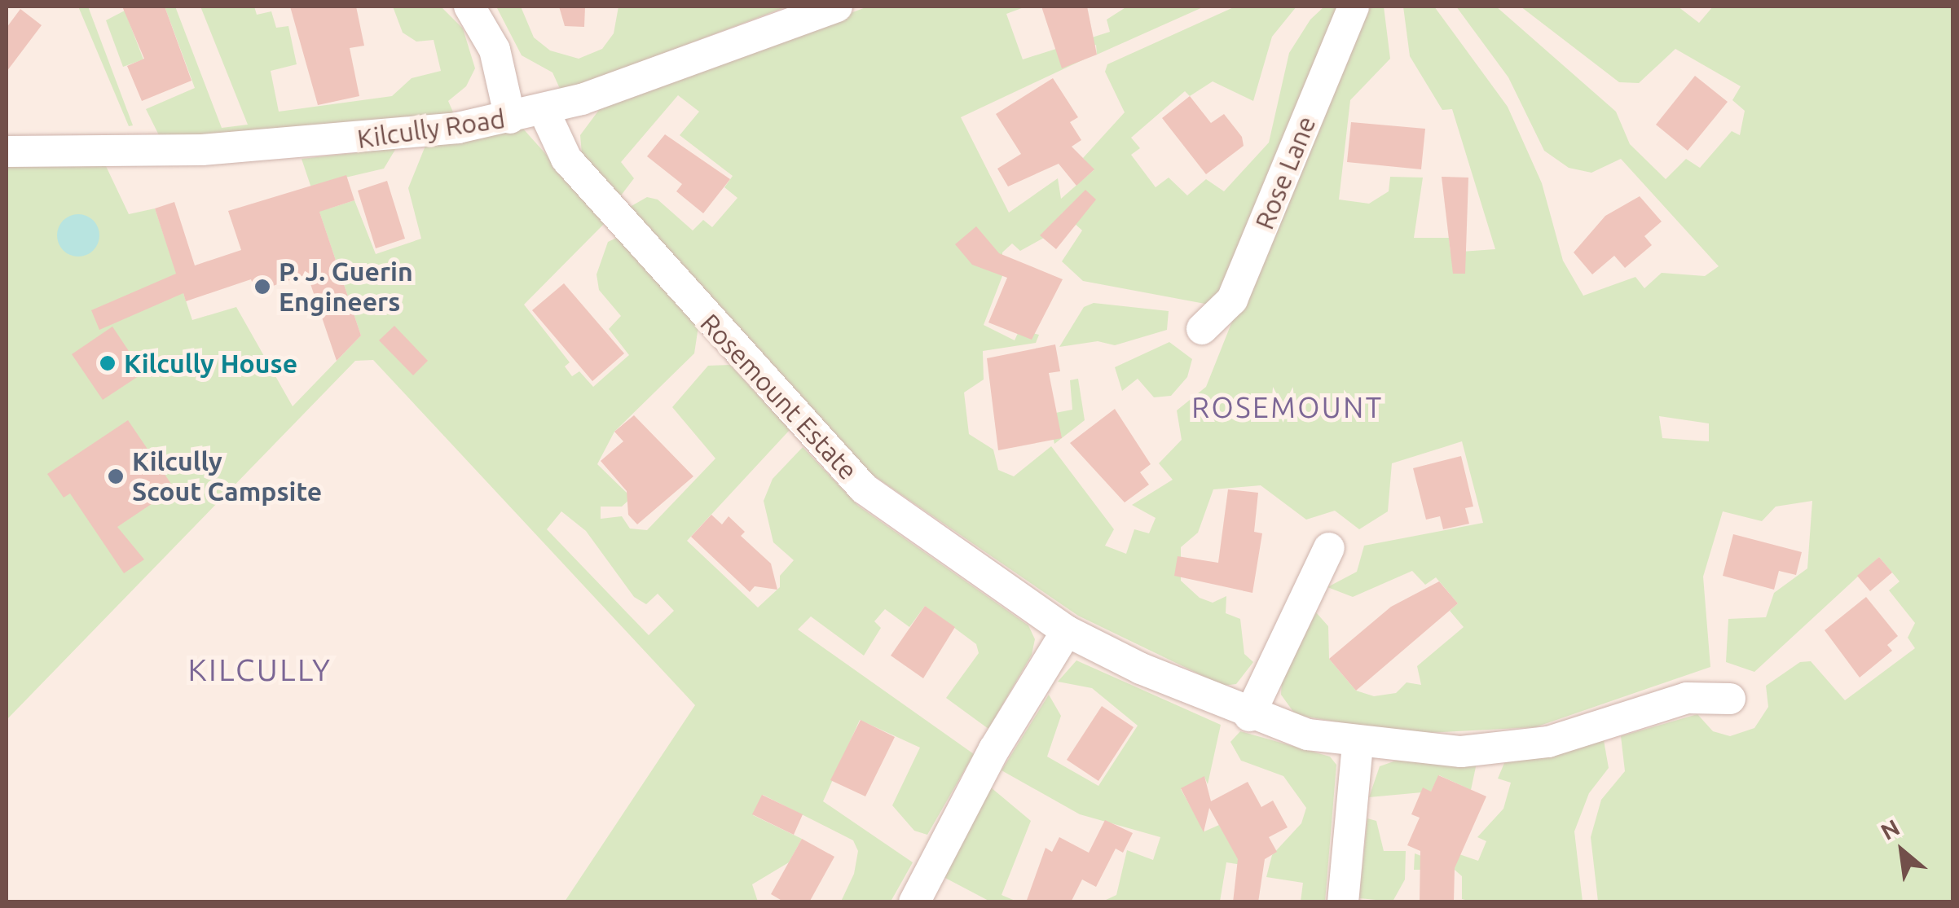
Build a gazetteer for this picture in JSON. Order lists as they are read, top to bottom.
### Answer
{
  "streets": {
    "street": ["Kilcully Road", "Rose Lane", "Rosemount Estate"]
  },
  "crossings": [
    ["Kilcully Road", "Rosemount Estate"]
  ],
  "districts": ["ROSEMOUNT", "KILCULLY"],
  "places": ["P. J. Guerin Engineers", "Kilcully House", "Kilcully Scout Campsite"],
  "north": "top left"
}
